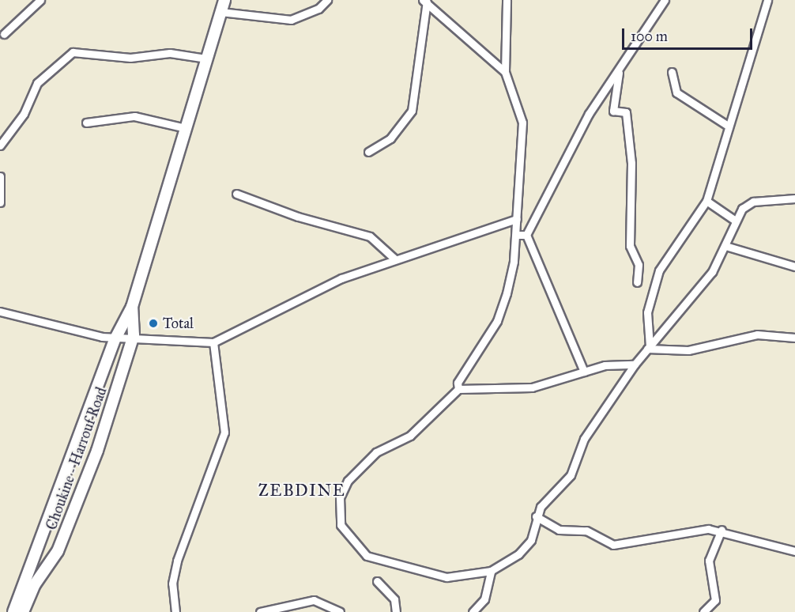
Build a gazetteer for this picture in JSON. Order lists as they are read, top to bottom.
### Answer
{
  "streets": {
    "main road": ["Choukine - Harrouf Road"]
  },
  "districts": ["ZEBDINE"],
  "places": ["Total"],
  "scale_bar": "100 m"
}
